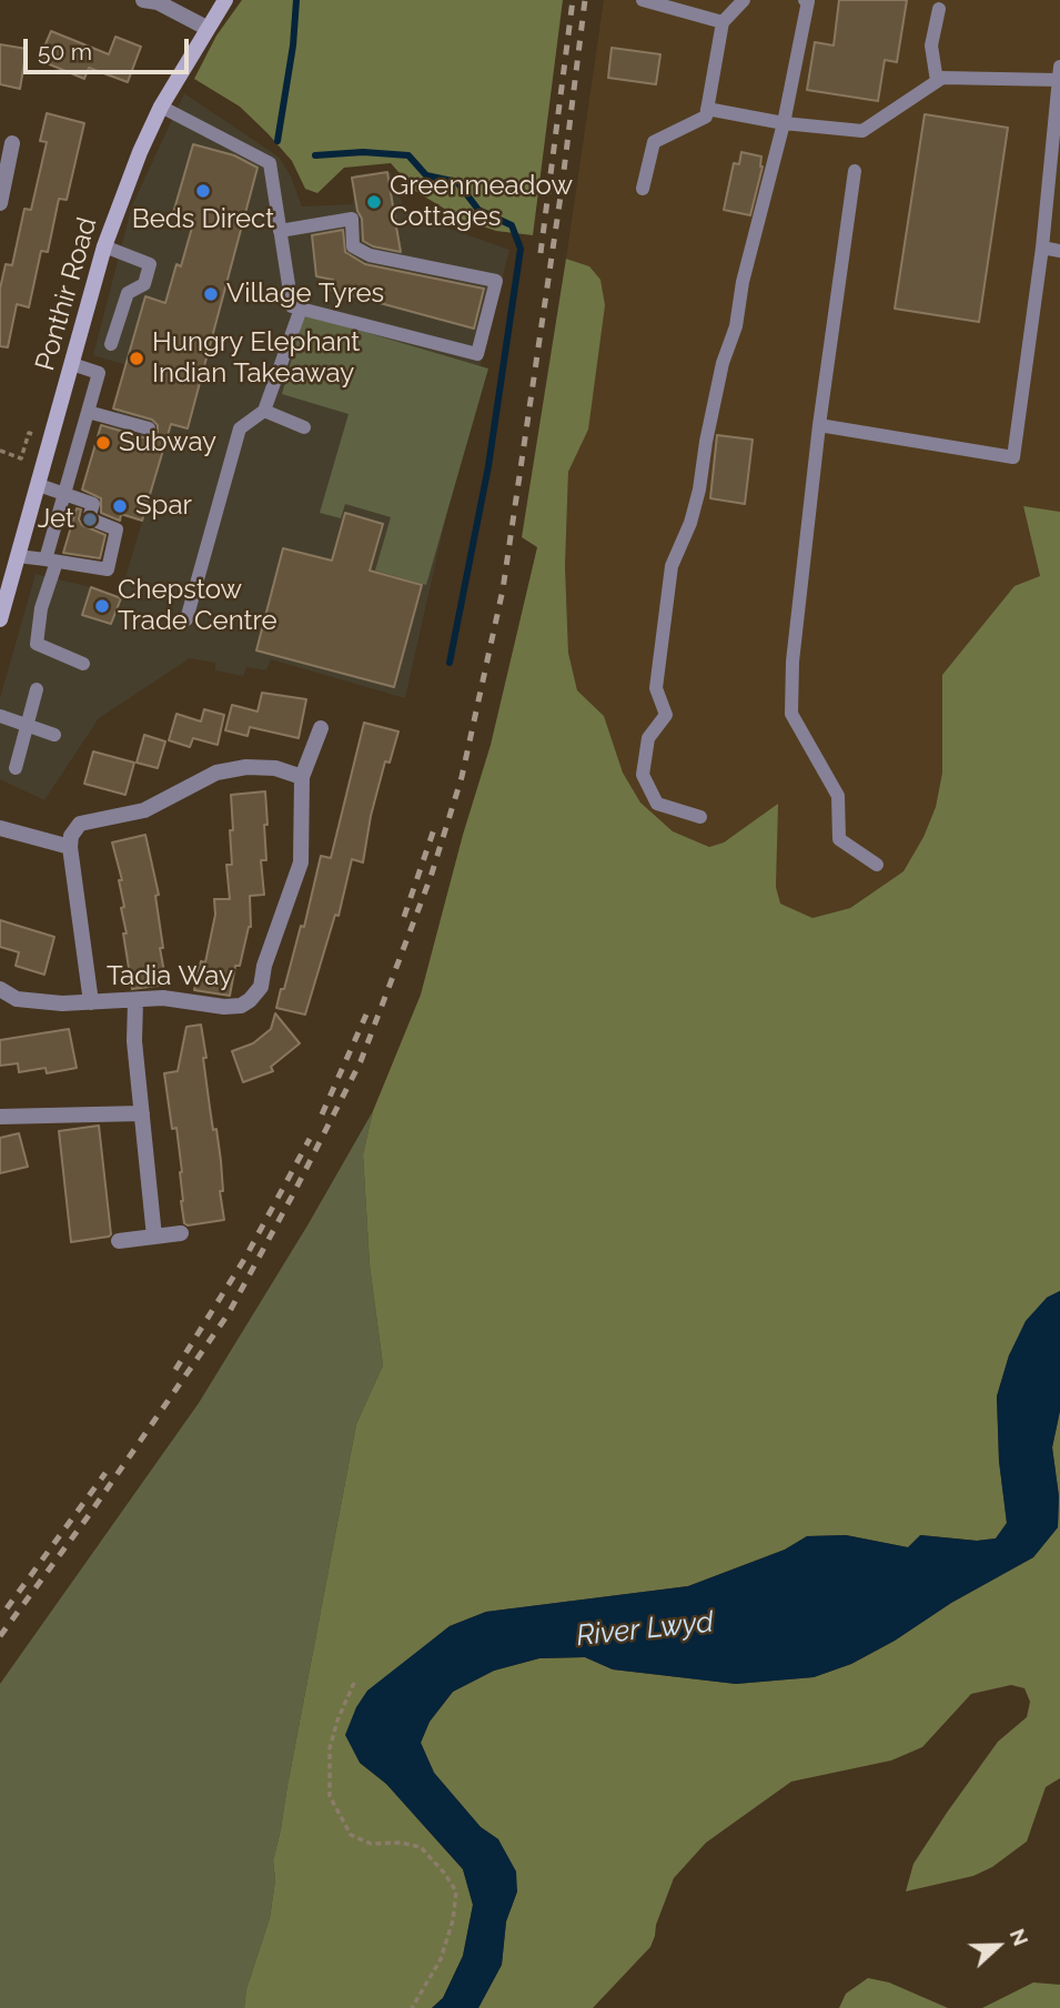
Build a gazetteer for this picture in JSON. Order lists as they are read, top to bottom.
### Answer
{
  "streets": {
    "main road": ["Ponthir Road"],
    "street": ["Tadia Way"]
  },
  "water": ["River Lwyd"],
  "places": [
    "Beds Direct",
    "Greenmeadow Cottages",
    "Village Tyres",
    "Hungry Elephant Indian Takeaway",
    "Subway",
    "Spar",
    "Jet",
    "Chepstow Trade Centre"
  ],
  "scale_bar": "50 m",
  "north": "right"
}
